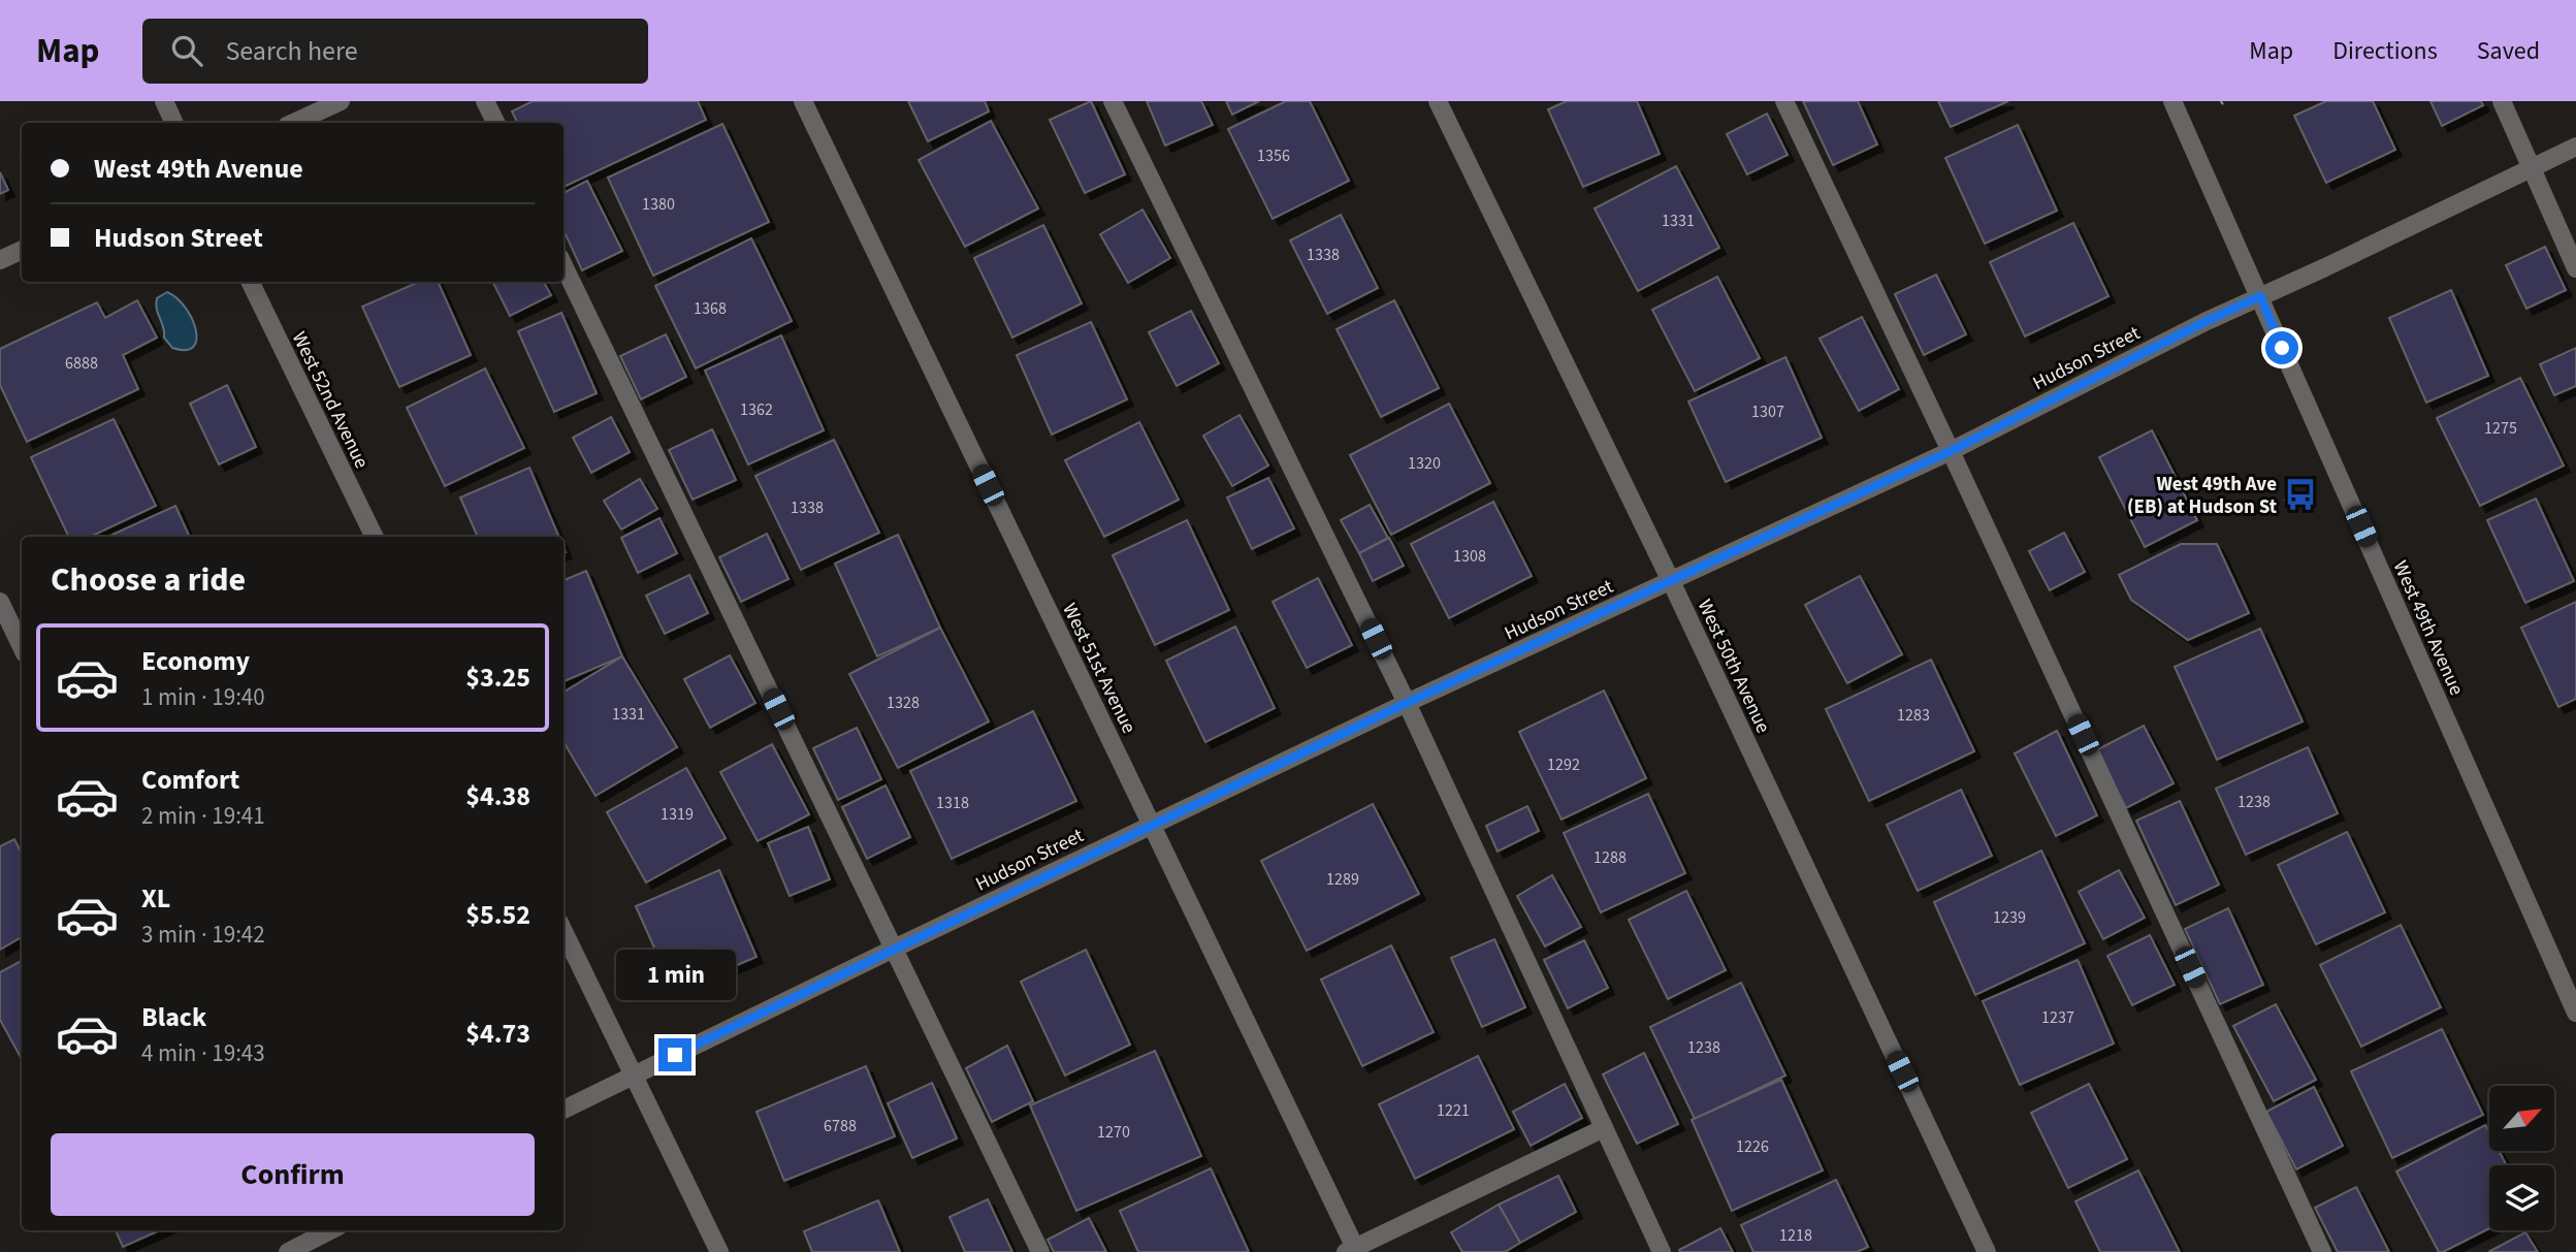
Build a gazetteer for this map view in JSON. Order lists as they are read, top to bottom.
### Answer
{
  "streets": {
    "street": [
      "Hudson Street",
      "West 52nd Avenue",
      "West 49th Avenue",
      "West 50th Avenue",
      "West 51st Avenue"
    ]
  },
  "crossings": [
    ["Hudson Street", "West 49th Avenue"],
    ["Hudson Street", "West 50th Avenue"],
    ["Hudson Street", "West 51st Avenue"]
  ],
  "places": {
    "bus stop": ["West 49th Ave (EB) at Hudson St"]
  },
  "house_numbers": [
    "1356",
    "1380",
    "1331",
    "1338",
    "1368",
    "6888",
    "1362",
    "1307",
    "1275",
    "1320",
    "1338",
    "1308",
    "1328",
    "1331",
    "1283",
    "1292",
    "1238",
    "1318",
    "1319",
    "1288",
    "1289",
    "1239",
    "1237",
    "1238",
    "1221",
    "6788",
    "1270",
    "1226",
    "1218"
  ],
  "north": "top right",
  "page": {
    "header": "Map",
    "search": "Search here",
    "nav": ["Map", "Directions", "Saved"],
    "banner": ["West 49th Avenue", "Hudson Street"],
    "heading": "Choose a ride",
    "list": [
      {
        "name": "Economy",
        "note": "1 min · 19:40",
        "value": "$3.25"
      },
      {
        "name": "Comfort",
        "note": "2 min · 19:41",
        "value": "$4.38"
      },
      {
        "name": "XL",
        "note": "3 min · 19:42",
        "value": "$5.52"
      },
      {
        "name": "Black",
        "note": "4 min · 19:43",
        "value": "$4.73"
      }
    ],
    "bubble": "1 min",
    "buttons": "Confirm"
  }
}
